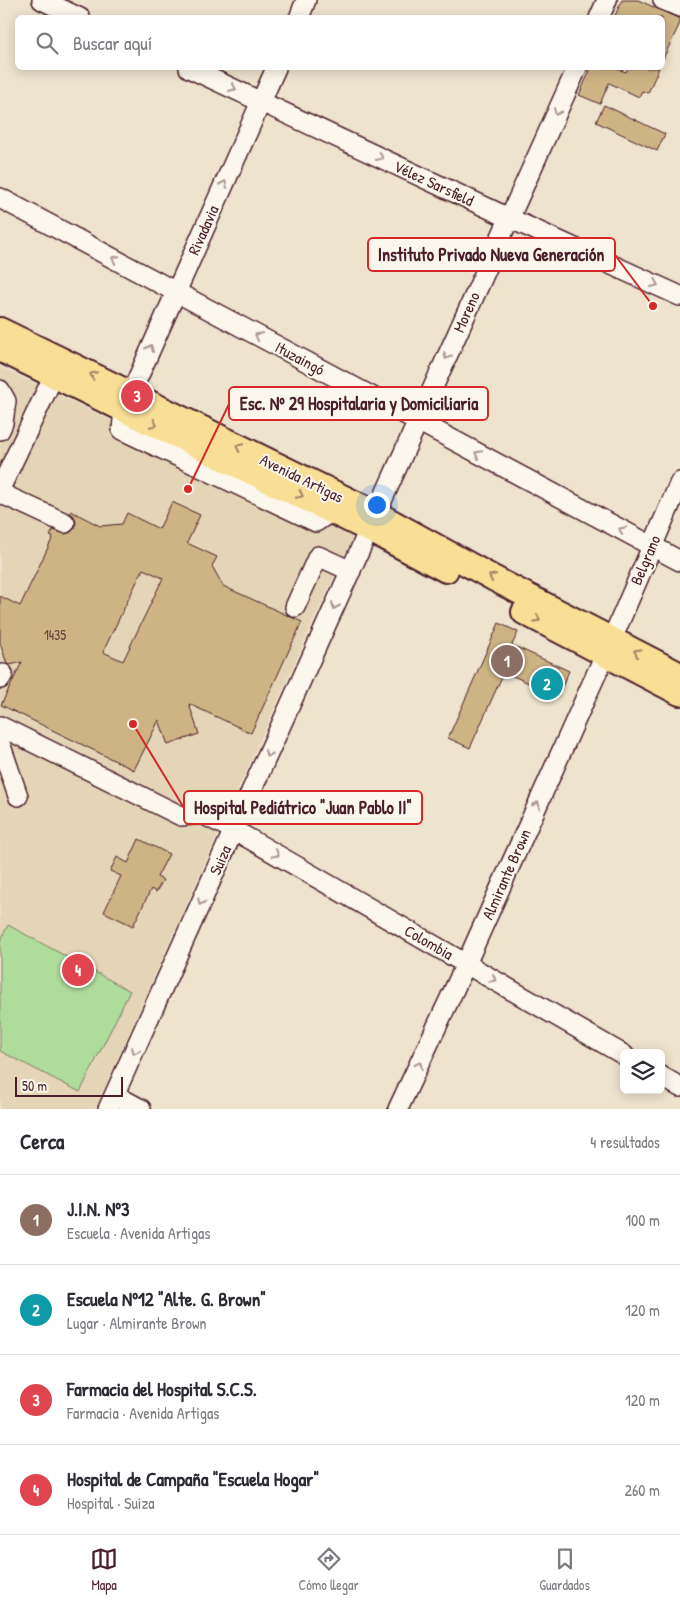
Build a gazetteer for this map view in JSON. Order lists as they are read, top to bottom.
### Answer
{
  "streets": {
    "main road": ["Avenida Artigas"],
    "street": [
      "Vélez Sarsfield",
      "Rivadavia",
      "Moreno",
      "Ituzaingó",
      "Belgrano",
      "Suiza",
      "Almirante Brown",
      "Colombia"
    ]
  },
  "crossings": [
    ["Vélez Sarsfield", "Rivadavia"],
    ["Vélez Sarsfield", "Moreno"],
    ["Rivadavia", "Ituzaingó"],
    ["Rivadavia", "Avenida Artigas"],
    ["Moreno", "Ituzaingó"],
    ["Moreno", "Avenida Artigas"],
    ["Moreno", "Suiza"],
    ["Ituzaingó", "Belgrano"],
    ["Avenida Artigas", "Belgrano"],
    ["Avenida Artigas", "Suiza"],
    ["Avenida Artigas", "Almirante Brown"],
    ["Belgrano", "Almirante Brown"],
    ["Suiza", "Colombia"],
    ["Almirante Brown", "Colombia"]
  ],
  "one_way": [
    "Vélez Sarsfield",
    "Rivadavia",
    "Moreno",
    "Ituzaingó",
    "Suiza",
    "Almirante Brown",
    "Colombia"
  ],
  "places": ["Instituto Privado Nueva Generación", "Esc. Nº 29 Hospitalaria y Domiciliaria", "Hospital Pediátrico \"Juan Pablo II\""],
  "house_numbers": ["1435"],
  "scale_bar": "50 m",
  "page": {
    "search": "Buscar aquí",
    "pins": [
      "3",
      "1",
      "2",
      "4"
    ],
    "scale": "50 m",
    "heading": ["Cerca", "4 resultados"],
    "list": [
      {
        "mark": "1",
        "name": "J.I.N. Nº3",
        "note": "Escuela · Avenida Artigas",
        "value": "100 m"
      },
      {
        "mark": "2",
        "name": "Escuela Nº12 \"Alte. G. Brown\"",
        "note": "Lugar · Almirante Brown",
        "value": "120 m"
      },
      {
        "mark": "3",
        "name": "Farmacia del Hospital S.C.S.",
        "note": "Farmacia · Avenida Artigas",
        "value": "120 m"
      },
      {
        "mark": "4",
        "name": "Hospital de Campaña \"Escuela Hogar\"",
        "note": "Hospital · Suiza",
        "value": "260 m"
      }
    ],
    "nav": ["Mapa", "Cómo llegar", "Guardados"]
  }
}
